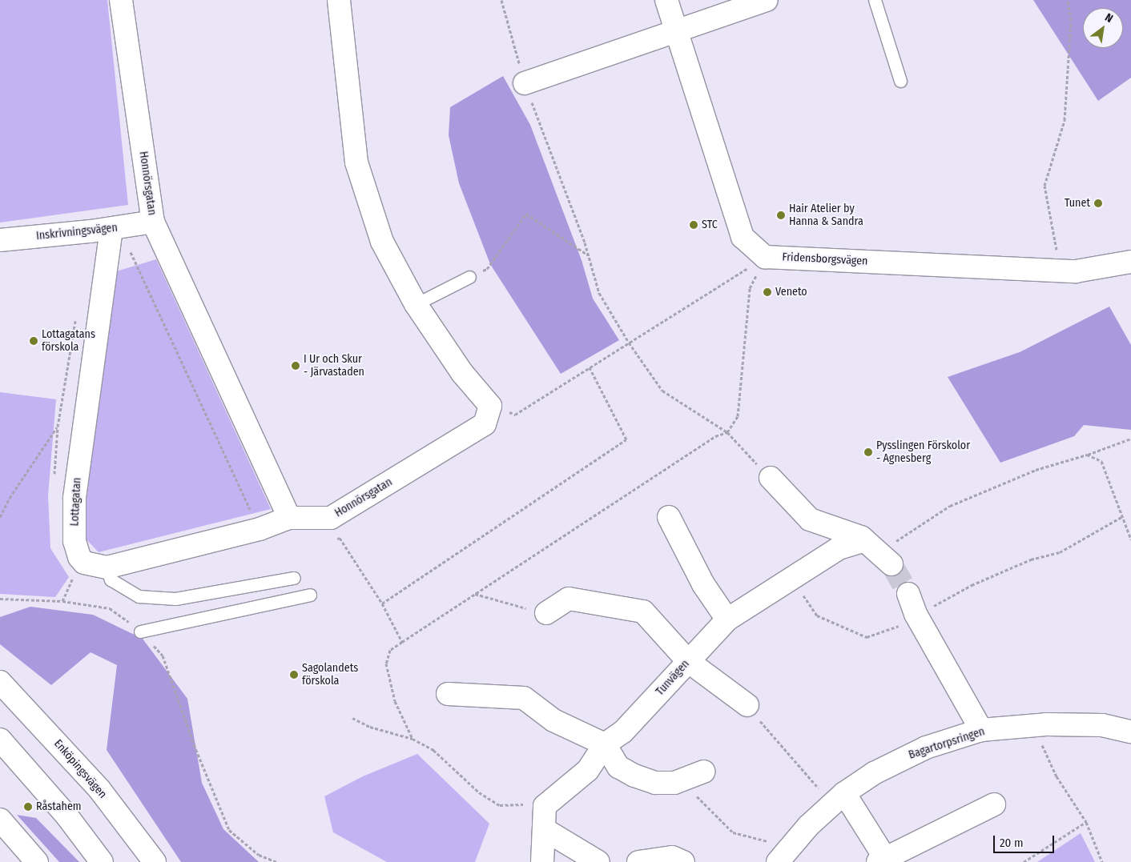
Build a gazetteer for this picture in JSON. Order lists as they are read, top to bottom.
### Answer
{
  "streets": {
    "street": [
      "Honnörsgatan",
      "Inskrivningsvägen",
      "Fridensborgsvägen",
      "Lottagatan",
      "Tunvägen",
      "Bagartorpsringen",
      "Enköpingsvägen"
    ]
  },
  "crossings": [
    ["Honnörsgatan", "Inskrivningsvägen"],
    ["Honnörsgatan", "Lottagatan"],
    ["Inskrivningsvägen", "Lottagatan"]
  ],
  "places": [
    "Tunet",
    "Hair Atelier by Hanna & Sandra",
    "STC",
    "Veneto",
    "Lottagatans förskola",
    "I Ur och Skur - Järvastaden",
    "Pysslingen Förskolor - Agnesberg",
    "Sagolandets förskola",
    "Råstahem"
  ],
  "scale_bar": "20 m",
  "north": "top right"
}
